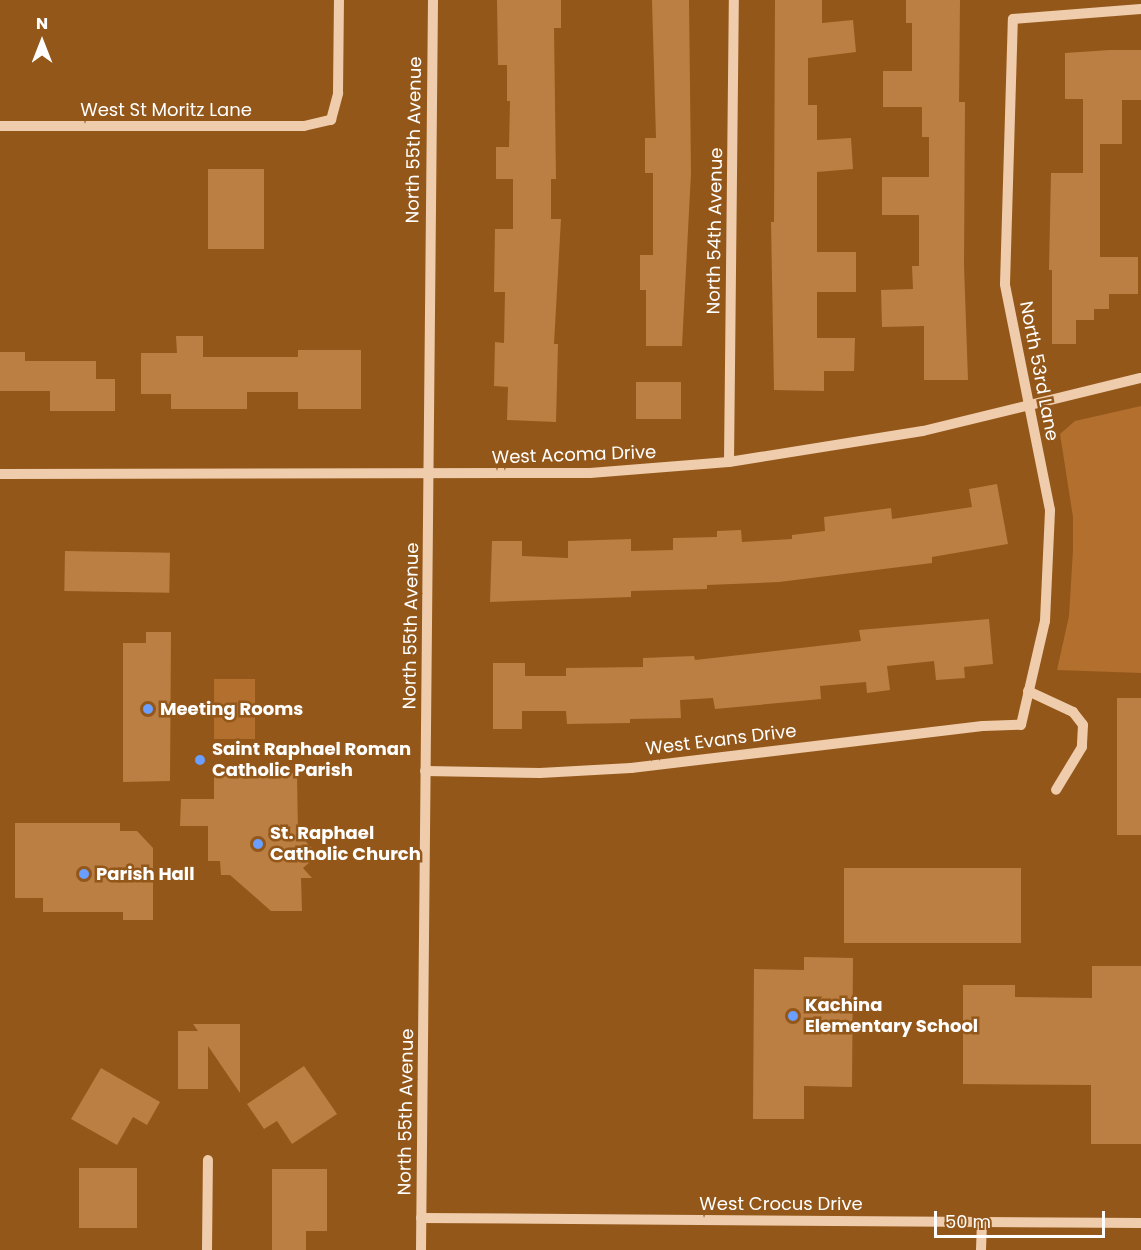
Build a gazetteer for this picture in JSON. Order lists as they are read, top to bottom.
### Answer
{
  "streets": {
    "street": [
      "West St Moritz Lane",
      "North 55th Avenue",
      "North 54th Avenue",
      "North 53rd Lane",
      "West Acoma Drive",
      "West Evans Drive",
      "West Crocus Drive"
    ]
  },
  "crossings": [
    ["North 55th Avenue", "West Acoma Drive"],
    ["North 55th Avenue", "West Evans Drive"],
    ["North 55th Avenue", "West Crocus Drive"],
    ["North 54th Avenue", "West Acoma Drive"],
    ["North 53rd Lane", "West Acoma Drive"],
    ["North 53rd Lane", "West Evans Drive"]
  ],
  "places": [
    "Meeting Rooms",
    "Saint Raphael Roman Catholic Parish",
    "St. Raphael Catholic Church",
    "Parish Hall",
    "Kachina Elementary School"
  ],
  "scale_bar": "50 m",
  "north": "top"
}
